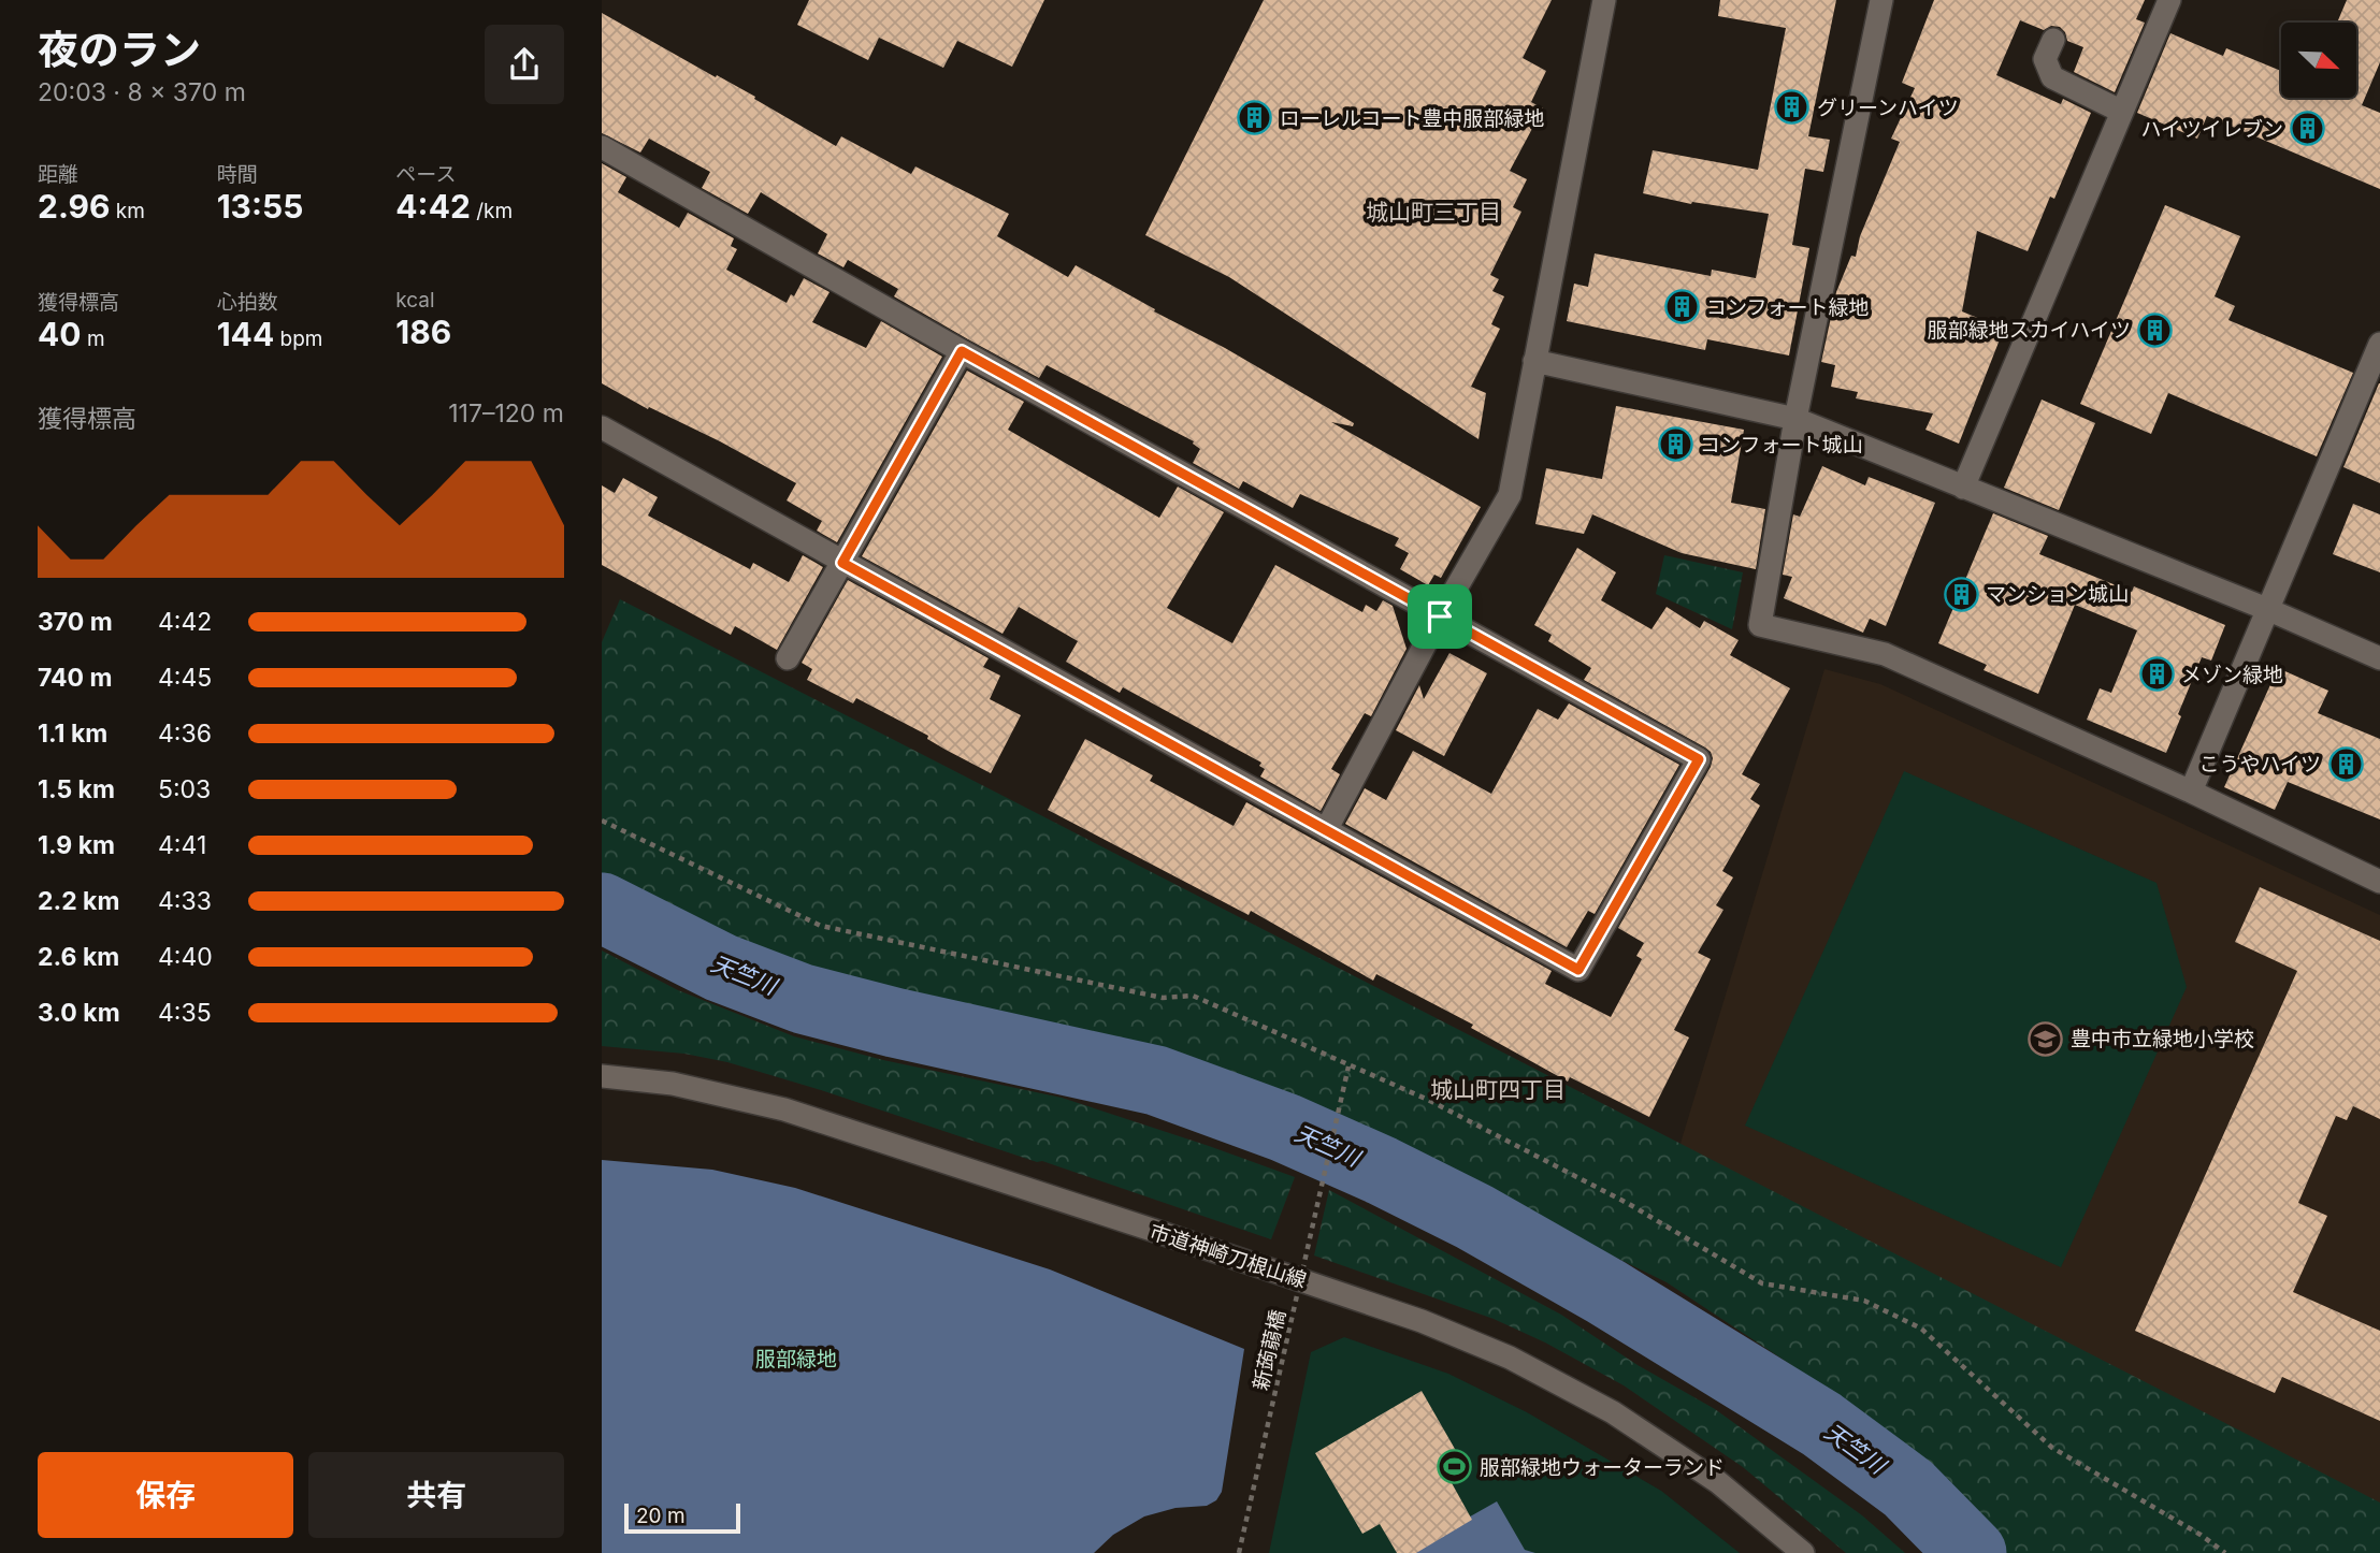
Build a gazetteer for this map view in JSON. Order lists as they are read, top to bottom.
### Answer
{
  "streets": {
    "street": ["市道神崎刀根山線"],
    "path": ["新蒟蒻橋"]
  },
  "districts": ["城山町三丁目", "城山町四丁目"],
  "water": ["天竺川"],
  "parks": ["服部緑地"],
  "places": {
    "building": [
      "グリーンハイツ",
      "ローレルコート豊中服部緑地",
      "ハイツイレブン",
      "コンフォート緑地",
      "服部緑地スカイハイツ",
      "コンフォート城山",
      "マンション城山",
      "メゾン緑地",
      "こうやハイツ"
    ],
    "school or university": ["豊中市立緑地小学校"],
    "sports": ["服部緑地ウォーターランド"]
  },
  "scale_bar": "20 m",
  "north": "bottom right",
  "page": {
    "heading": ["夜のラン", "20:03 · 8 × 370 m"],
    "stats": [
      ["距離", "2.96 km"],
      ["時間", "13:55"],
      ["ペース", "4:42 /km"],
      ["獲得標高", "40 m"],
      ["心拍数", "144 bpm"],
      ["kcal", "186"]
    ],
    "chart": ["獲得標高", "117–120 m"],
    "list": [
      {
        "name": "370 m",
        "note": "4:42"
      },
      {
        "name": "740 m",
        "note": "4:45"
      },
      {
        "name": "1.1 km",
        "note": "4:36"
      },
      {
        "name": "1.5 km",
        "note": "5:03"
      },
      {
        "name": "1.9 km",
        "note": "4:41"
      },
      {
        "name": "2.2 km",
        "note": "4:33"
      },
      {
        "name": "2.6 km",
        "note": "4:40"
      },
      {
        "name": "3.0 km",
        "note": "4:35"
      }
    ],
    "buttons": ["保存", "共有"],
    "scale": "20 m"
  }
}
